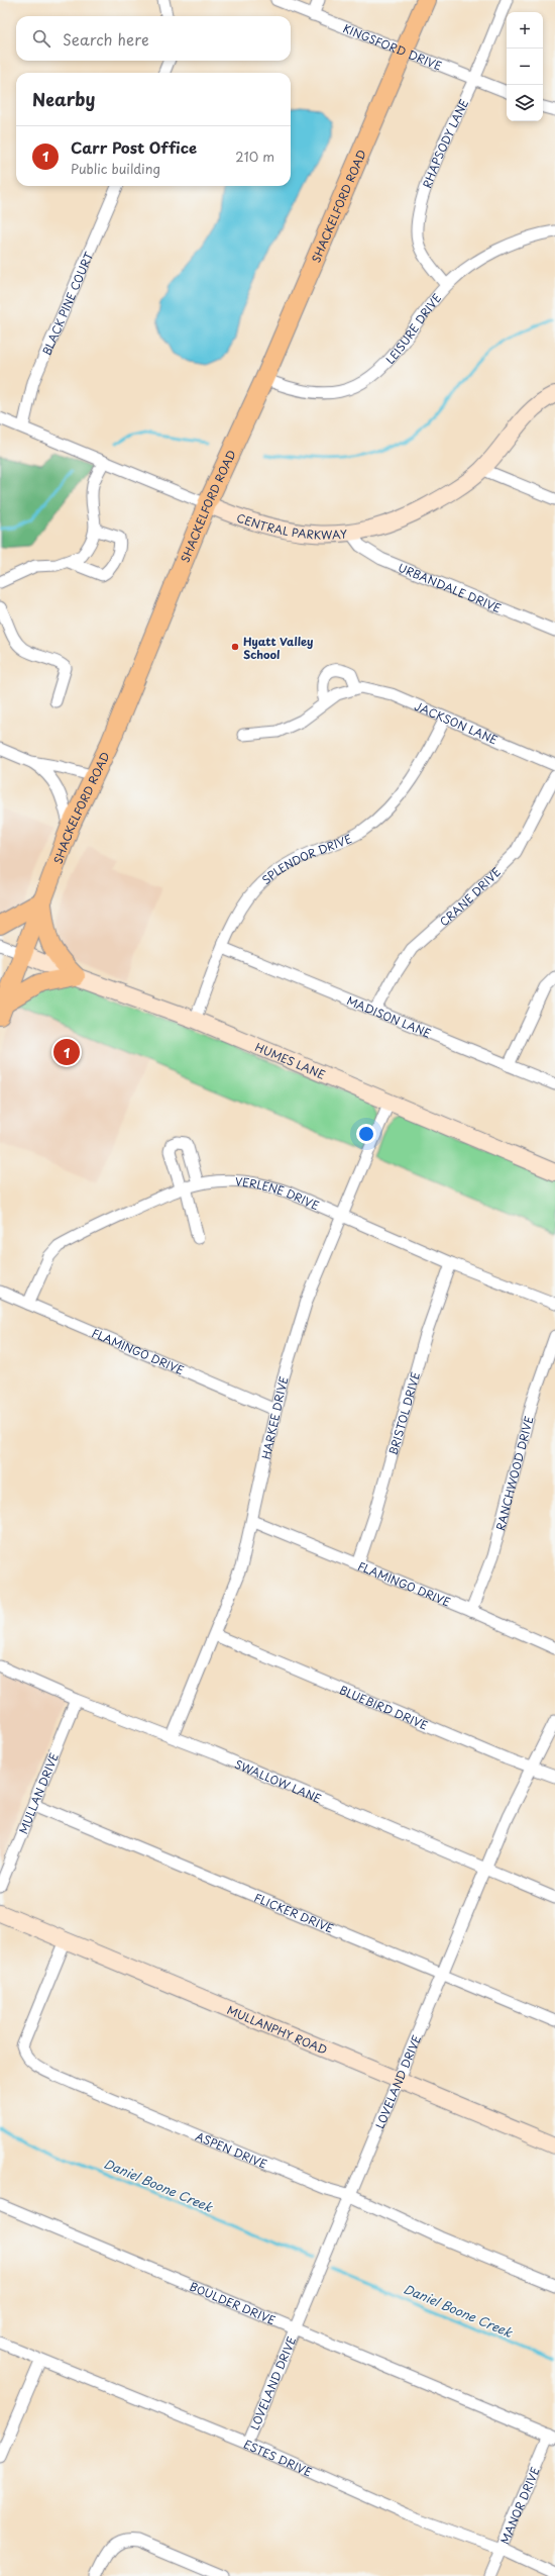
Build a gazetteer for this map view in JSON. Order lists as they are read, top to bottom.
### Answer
{
  "streets": {
    "main road": ["SHACKELFORD ROAD"],
    "street": [
      "KINGSFORD DRIVE",
      "RHAPSODY LANE",
      "BLACK PINE COURT",
      "LEISURE DRIVE",
      "CENTRAL PARKWAY",
      "URBANDALE DRIVE",
      "JACKSON LANE",
      "SPLENDOR DRIVE",
      "CRANE DRIVE",
      "MADISON LANE",
      "HUMES LANE",
      "VERLENE DRIVE",
      "FLAMINGO DRIVE",
      "BRISTOL DRIVE",
      "HARKEE DRIVE",
      "RANCHWOOD DRIVE",
      "BLUEBIRD DRIVE",
      "SWALLOW LANE",
      "MULLAN DRIVE",
      "FLICKER DRIVE",
      "MULLANPHY ROAD",
      "LOVELAND DRIVE",
      "ASPEN DRIVE",
      "BOULDER DRIVE",
      "ESTES DRIVE",
      "MANOR DRIVE"
    ]
  },
  "crossings": [
    ["KINGSFORD DRIVE", "RHAPSODY LANE"],
    ["KINGSFORD DRIVE", "SHACKELFORD ROAD"],
    ["RHAPSODY LANE", "LEISURE DRIVE"],
    ["SHACKELFORD ROAD", "LEISURE DRIVE"],
    ["SHACKELFORD ROAD", "CENTRAL PARKWAY"],
    ["SHACKELFORD ROAD", "HUMES LANE"],
    ["BLACK PINE COURT", "CENTRAL PARKWAY"],
    ["CENTRAL PARKWAY", "URBANDALE DRIVE"],
    ["JACKSON LANE", "SPLENDOR DRIVE"],
    ["SPLENDOR DRIVE", "MADISON LANE"],
    ["SPLENDOR DRIVE", "HUMES LANE"],
    ["CRANE DRIVE", "MADISON LANE"],
    ["HUMES LANE", "HARKEE DRIVE"],
    ["VERLENE DRIVE", "FLAMINGO DRIVE"],
    ["VERLENE DRIVE", "BRISTOL DRIVE"],
    ["VERLENE DRIVE", "HARKEE DRIVE"],
    ["FLAMINGO DRIVE", "BRISTOL DRIVE"],
    ["FLAMINGO DRIVE", "HARKEE DRIVE"],
    ["FLAMINGO DRIVE", "RANCHWOOD DRIVE"],
    ["HARKEE DRIVE", "BLUEBIRD DRIVE"],
    ["HARKEE DRIVE", "SWALLOW LANE"],
    ["BLUEBIRD DRIVE", "LOVELAND DRIVE"],
    ["SWALLOW LANE", "MULLAN DRIVE"],
    ["SWALLOW LANE", "LOVELAND DRIVE"],
    ["MULLAN DRIVE", "FLICKER DRIVE"],
    ["FLICKER DRIVE", "LOVELAND DRIVE"],
    ["MULLANPHY ROAD", "LOVELAND DRIVE"],
    ["MULLANPHY ROAD", "ASPEN DRIVE"],
    ["LOVELAND DRIVE", "ASPEN DRIVE"],
    ["LOVELAND DRIVE", "BOULDER DRIVE"],
    ["LOVELAND DRIVE", "ESTES DRIVE"],
    ["BOULDER DRIVE", "MANOR DRIVE"],
    ["ESTES DRIVE", "MANOR DRIVE"]
  ],
  "water": ["Daniel Boone Creek"],
  "places": ["Hyatt Valley School"],
  "page": {
    "map_buttons": ["+", "−"],
    "search": "Search here",
    "heading": "Nearby",
    "list": [
      {
        "mark": "1",
        "name": "Carr Post Office",
        "note": "Public building",
        "value": "210 m"
      }
    ],
    "pins": "1"
  }
}
